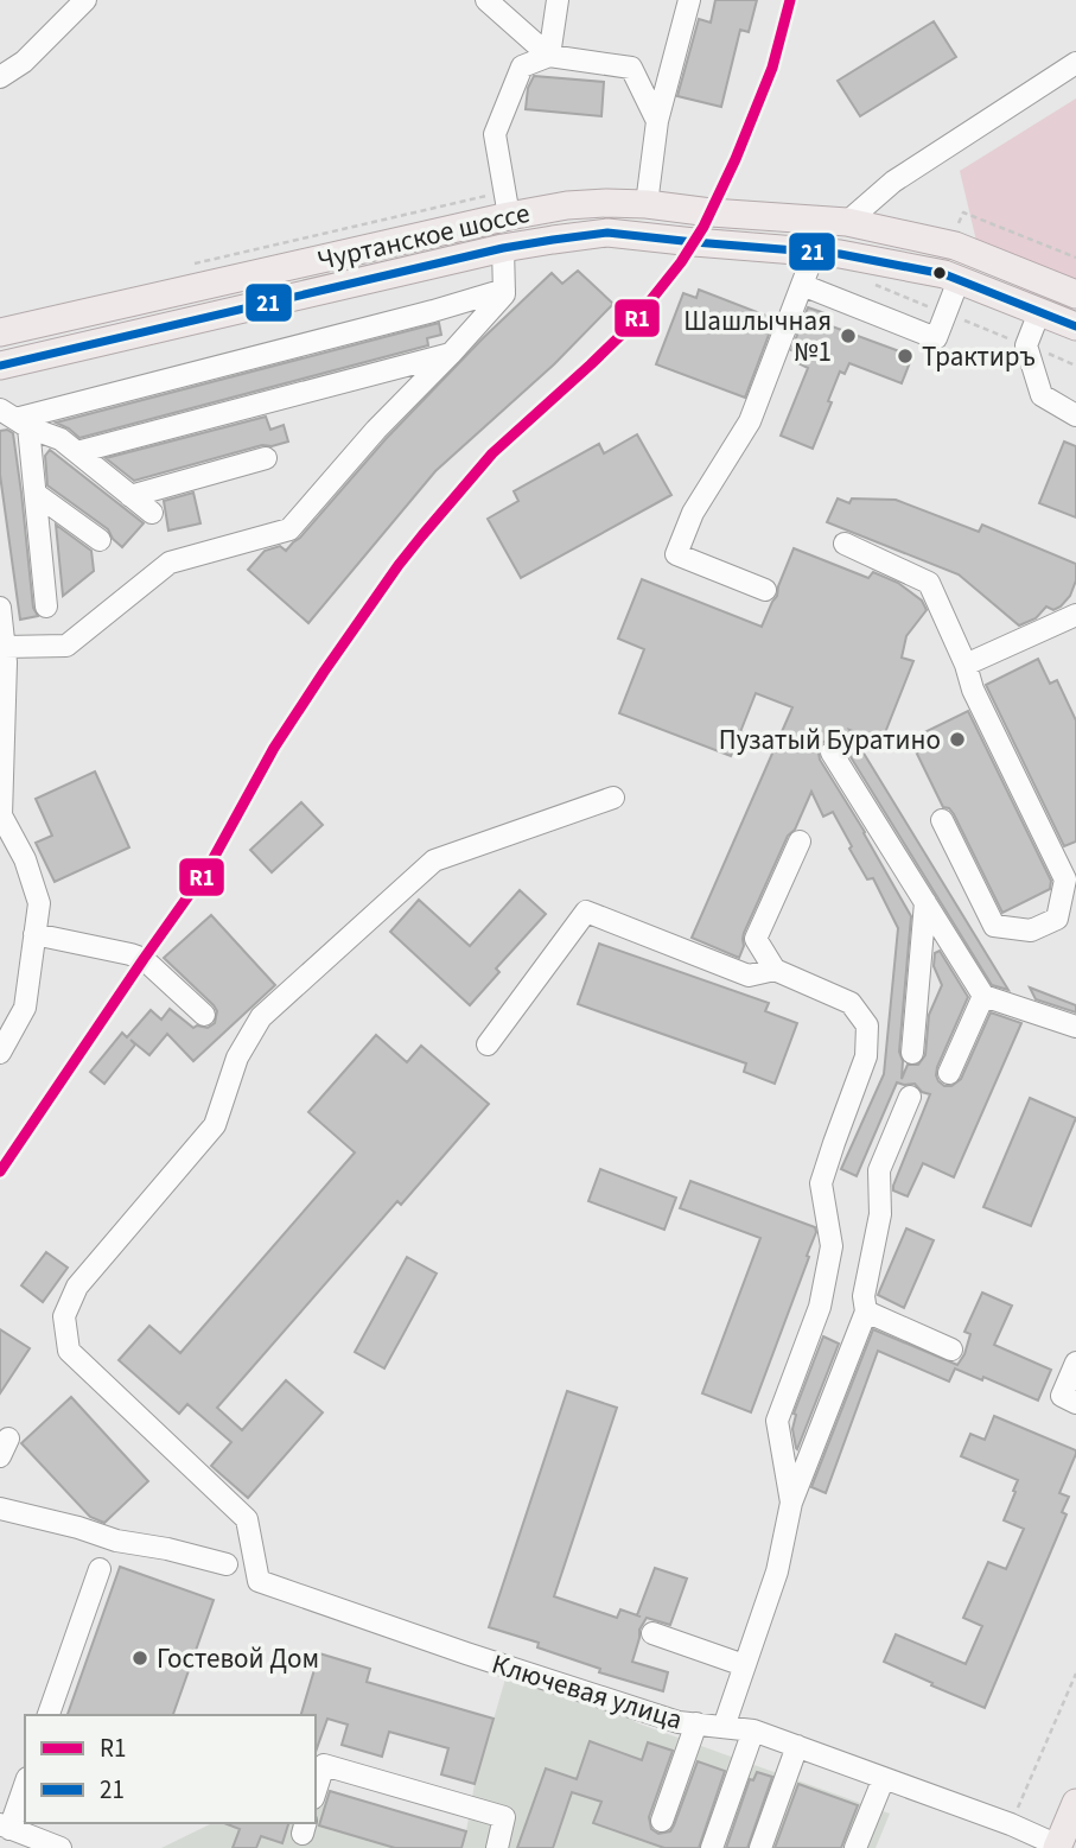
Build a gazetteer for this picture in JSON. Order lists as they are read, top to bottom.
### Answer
{
  "streets": {
    "main road": ["Чуртанское шоссе"],
    "street": ["Ключевая улица"]
  },
  "places": [
    "Шашлычная №1",
    "Трактиръ",
    "Пузатый Буратино",
    "Гостевой Дом"
  ],
  "lines": ["transit line R1", "transit line 21"],
  "legend": ["R1", "21"]
}
